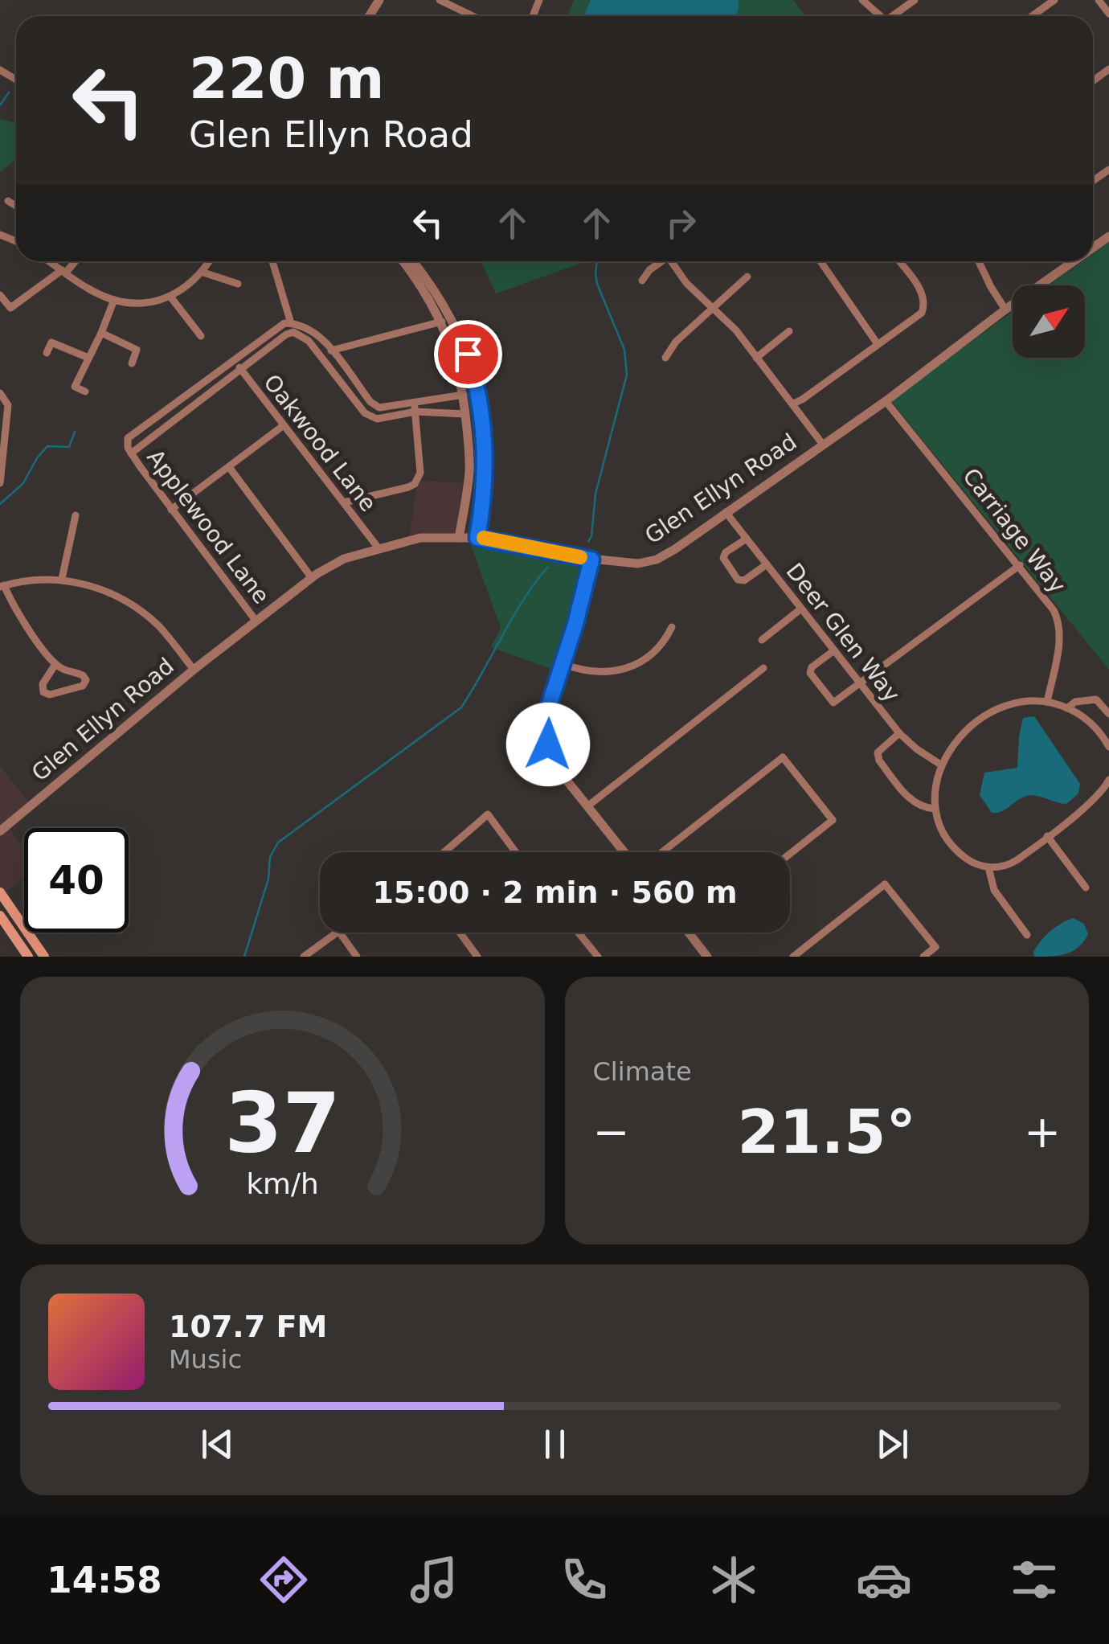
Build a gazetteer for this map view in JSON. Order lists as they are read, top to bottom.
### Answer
{
  "streets": {
    "street": [
      "Oakwood Lane",
      "Glen Ellyn Road",
      "Applewood Lane",
      "Carriage Way",
      "Deer Glen Way"
    ]
  },
  "crossings": [
    ["Oakwood Lane", "Glen Ellyn Road"],
    ["Glen Ellyn Road", "Applewood Lane"],
    ["Glen Ellyn Road", "Carriage Way"],
    ["Glen Ellyn Road", "Deer Glen Way"]
  ],
  "north": "top right",
  "page": {
    "turn": ["220 m", "Glen Ellyn Road"],
    "limit": "40",
    "trip": "15:00 · 2 min · 560 m",
    "tile": "Climate",
    "heat": ["−", "21.5°", "+"],
    "song": ["107.7 FM", "Music"],
    "tabs": "14:58",
    "gauge": ["37", "km/h"]
  }
}
